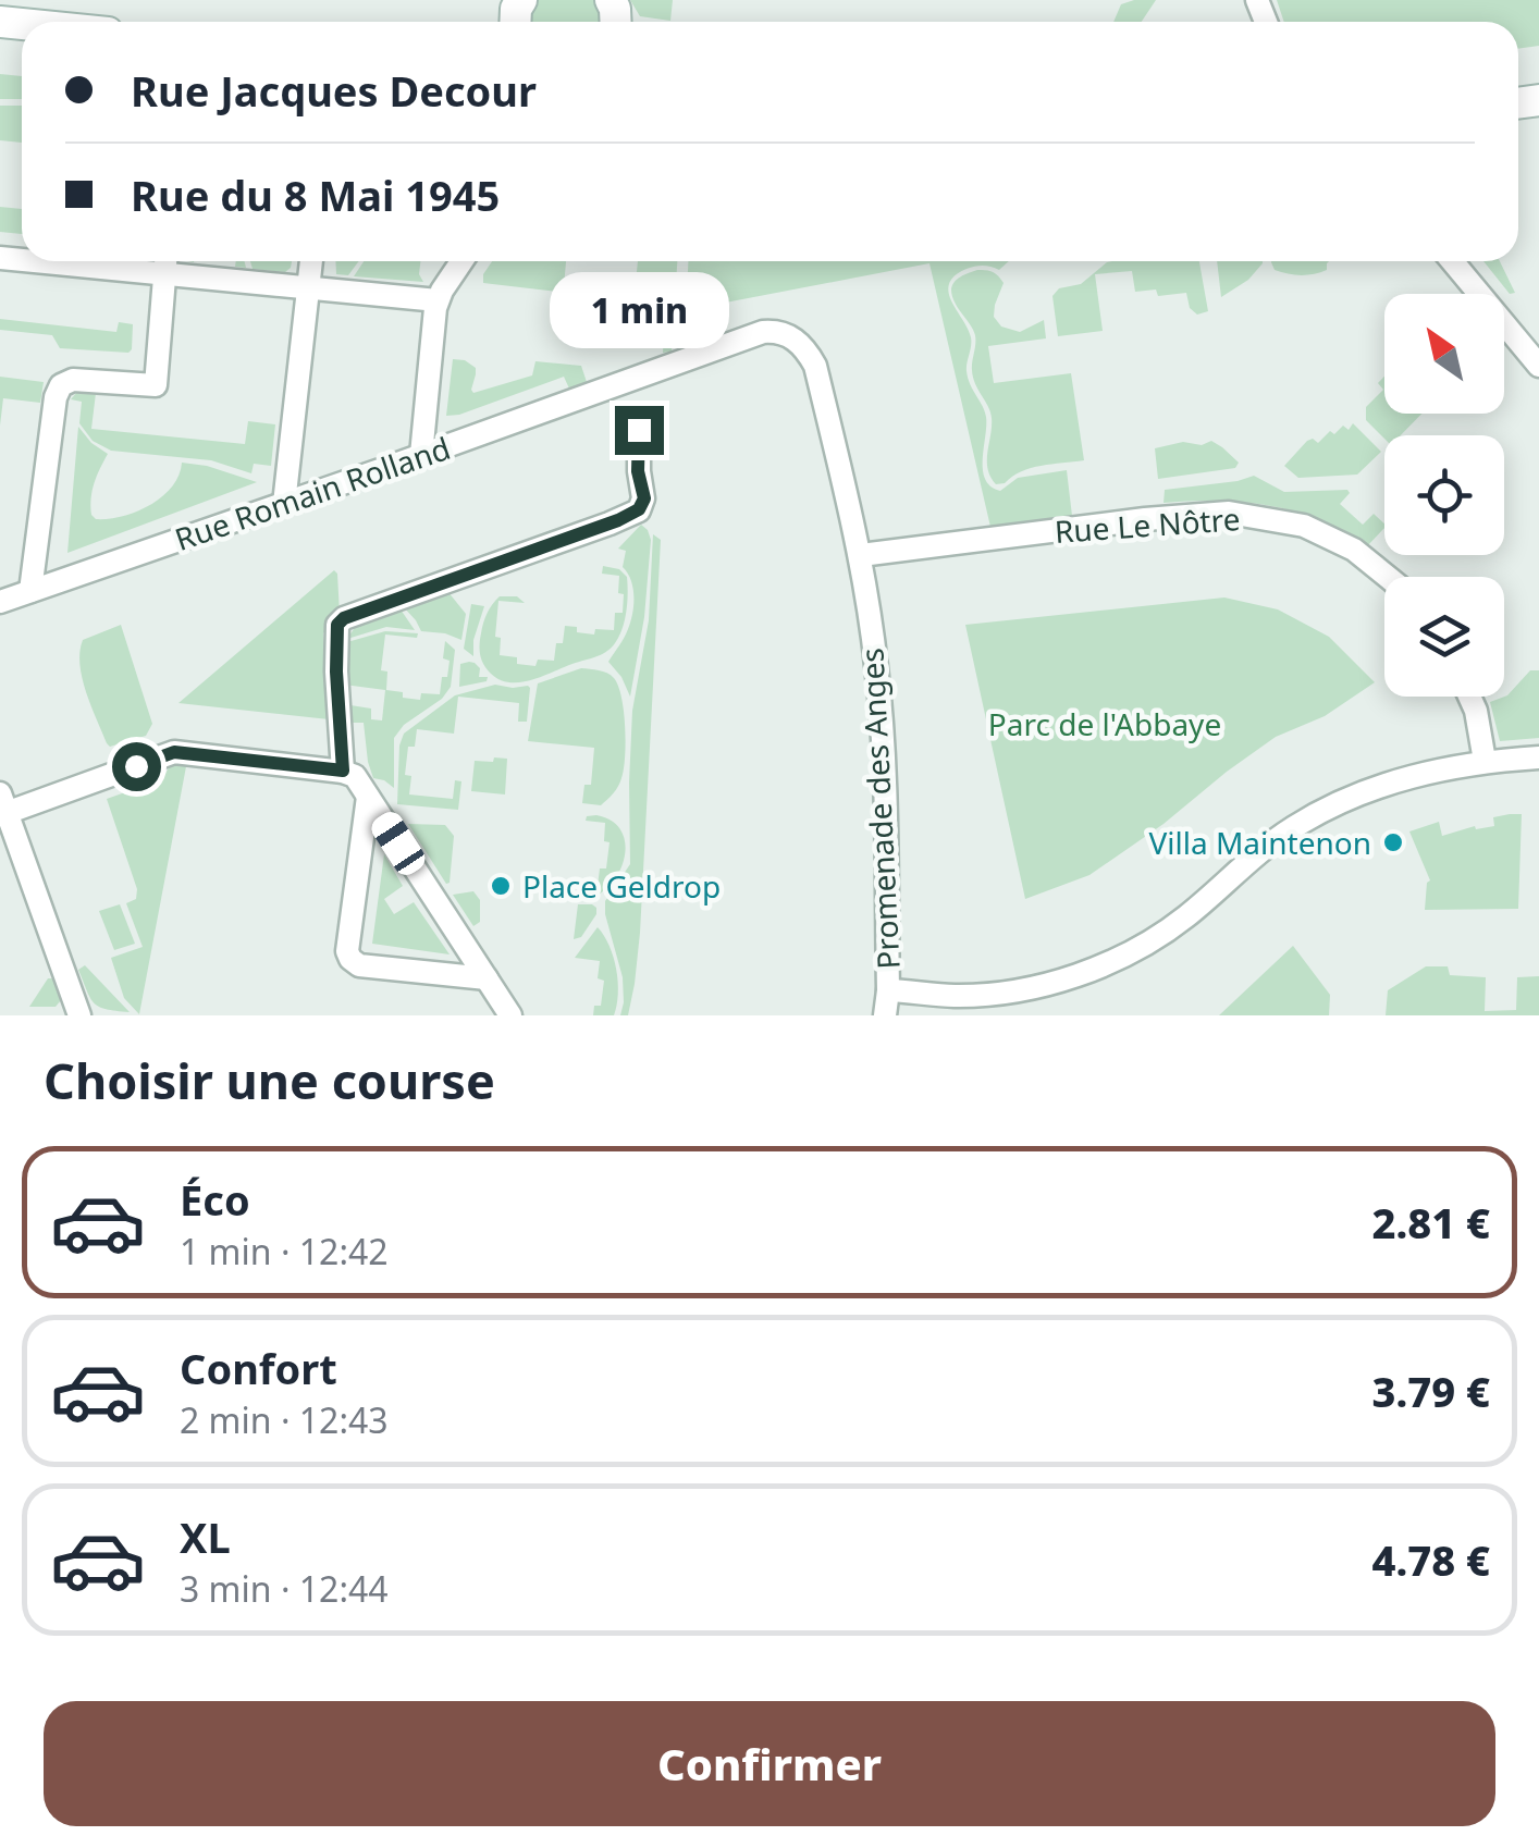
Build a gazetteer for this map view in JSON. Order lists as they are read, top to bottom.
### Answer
{
  "streets": {
    "street": ["Rue Romain Rolland", "Rue Le Nôtre", "Promenade des Anges"]
  },
  "crossings": [
    ["Rue Romain Rolland", "Promenade des Anges"],
    ["Rue Le Nôtre", "Promenade des Anges"]
  ],
  "parks": ["Parc de l'Abbaye"],
  "places": ["Villa Maintenon", "Place Geldrop"],
  "north": "top left",
  "page": {
    "banner": ["Rue Jacques Decour", "Rue du 8 Mai 1945"],
    "bubble": "1 min",
    "heading": "Choisir une course",
    "list": [
      {
        "name": "Éco",
        "note": "1 min · 12:42",
        "value": "2.81 €"
      },
      {
        "name": "Confort",
        "note": "2 min · 12:43",
        "value": "3.79 €"
      },
      {
        "name": "XL",
        "note": "3 min · 12:44",
        "value": "4.78 €"
      }
    ],
    "buttons": "Confirmer"
  }
}
